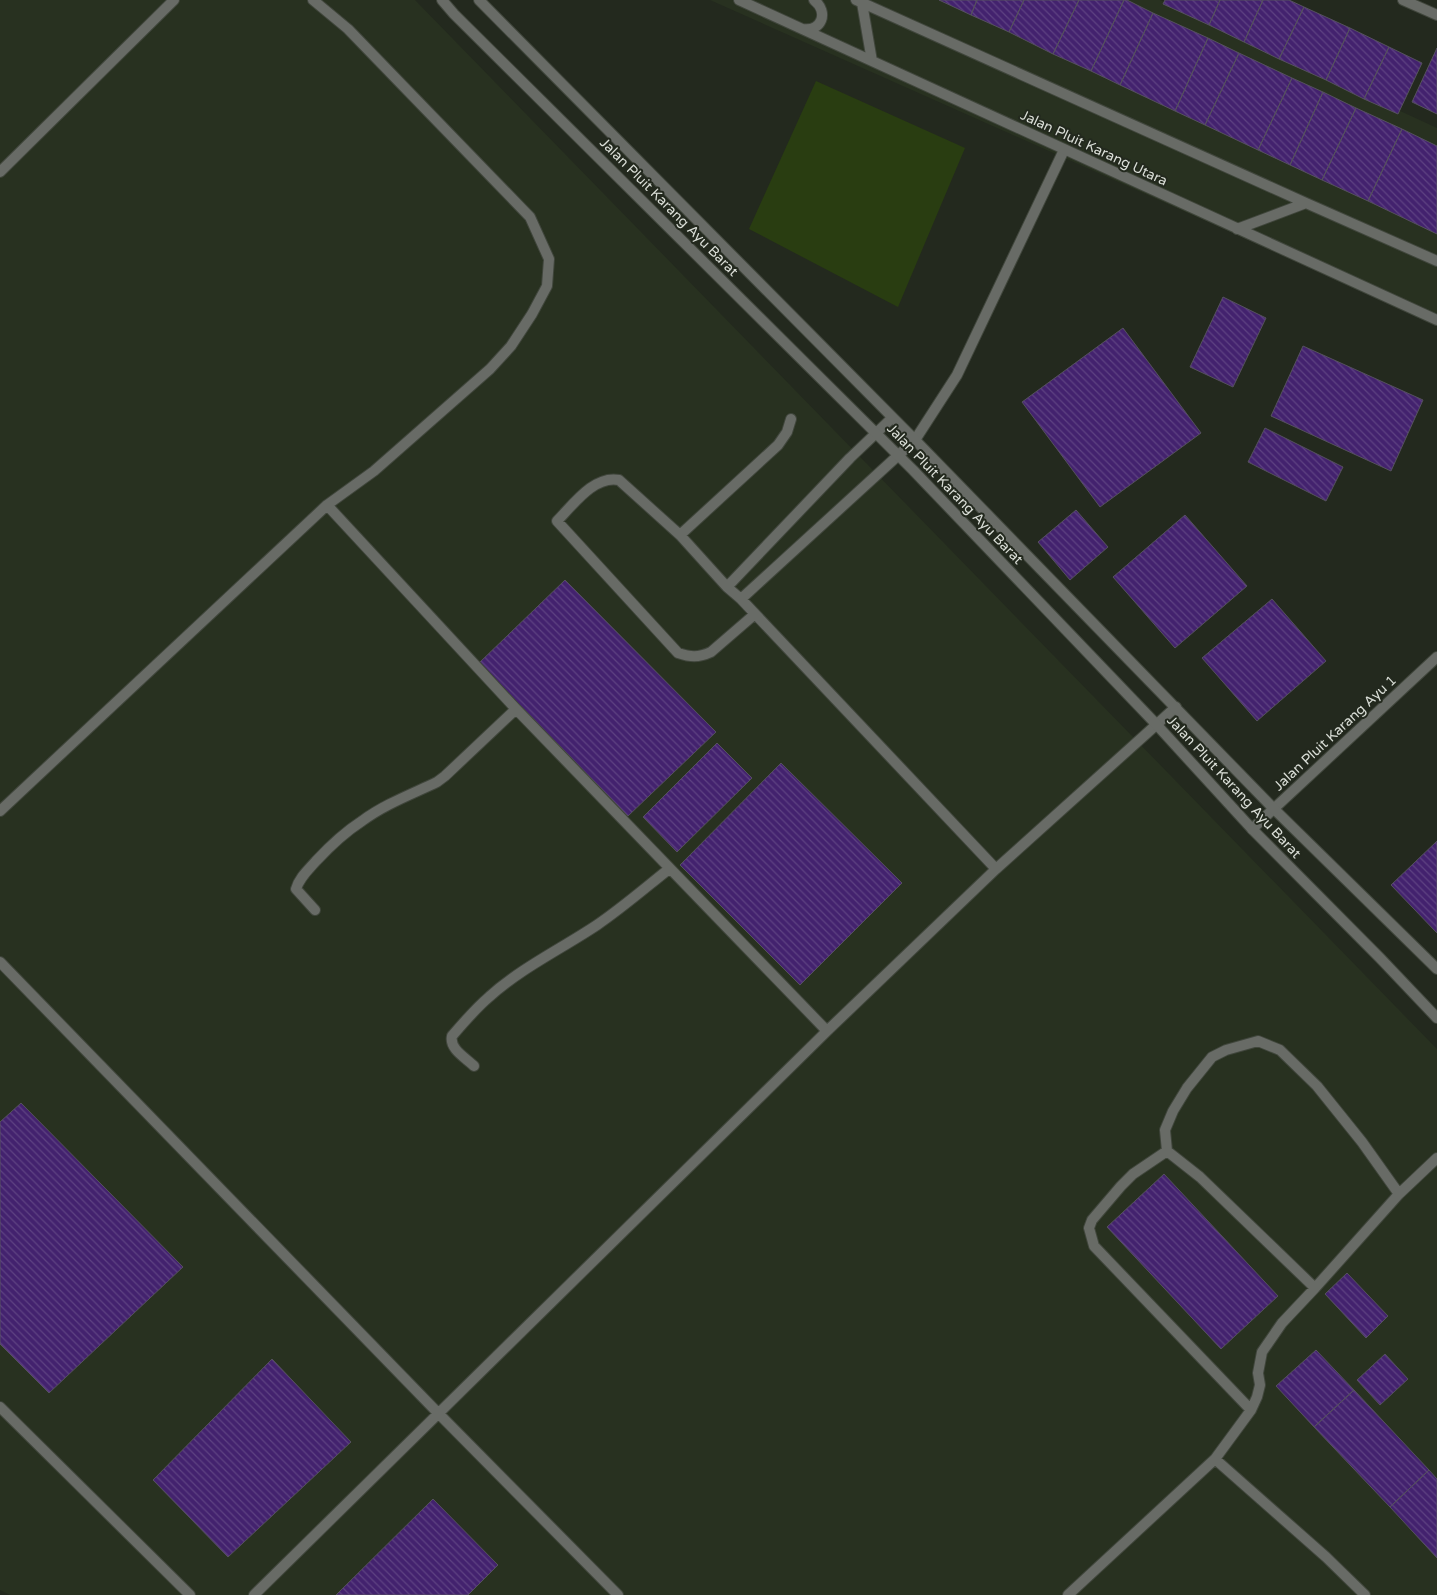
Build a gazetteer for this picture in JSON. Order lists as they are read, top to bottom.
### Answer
{
  "streets": {
    "street": ["Jalan Pluit Karang Utara", "Jalan Pluit Karang Ayu Barat", "Jalan Pluit Karang Ayu 1"]
  },
  "crossings": [
    ["Jalan Pluit Karang Ayu Barat", "Jalan Pluit Karang Ayu 1"]
  ]
}
